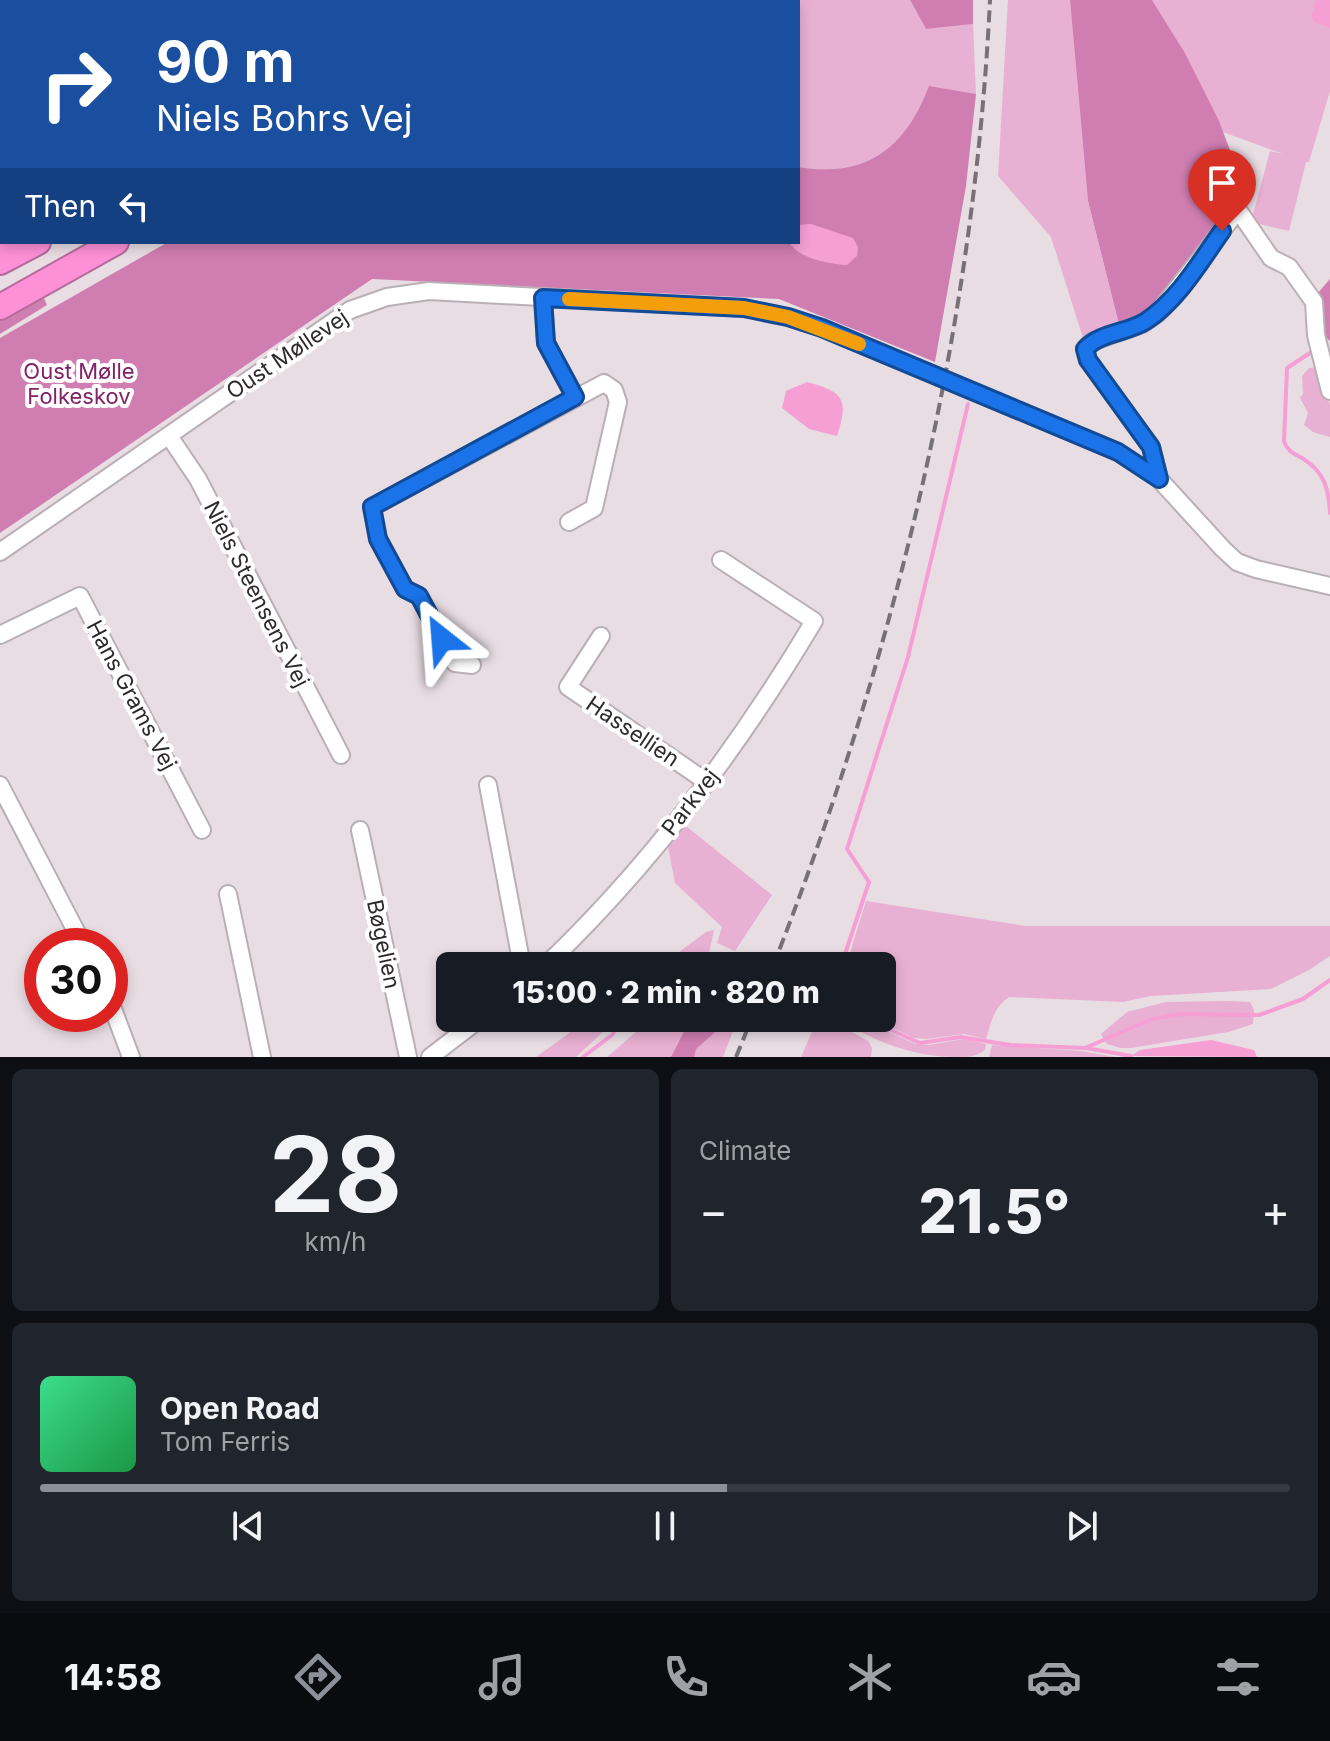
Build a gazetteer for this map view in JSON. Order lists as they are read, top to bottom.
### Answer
{
  "streets": {
    "street": [
      "Oust Møllevej",
      "Niels Steensens Vej",
      "Hans Grams Vej",
      "Hassellien",
      "Parkvej",
      "Bøgelien"
    ]
  },
  "crossings": [
    ["Oust Møllevej", "Niels Steensens Vej"],
    ["Hassellien", "Parkvej"]
  ],
  "parks": ["Oust Mølle Folkeskov"],
  "page": {
    "turn": ["90 m", "Niels Bohrs Vej"],
    "then": "Then",
    "limit": "30",
    "trip": "15:00 · 2 min · 820 m",
    "tile": [
      ["28", "km/h"],
      "Climate"
    ],
    "heat": ["−", "21.5°", "+"],
    "song": ["Open Road", "Tom Ferris"],
    "tabs": "14:58"
  }
}
